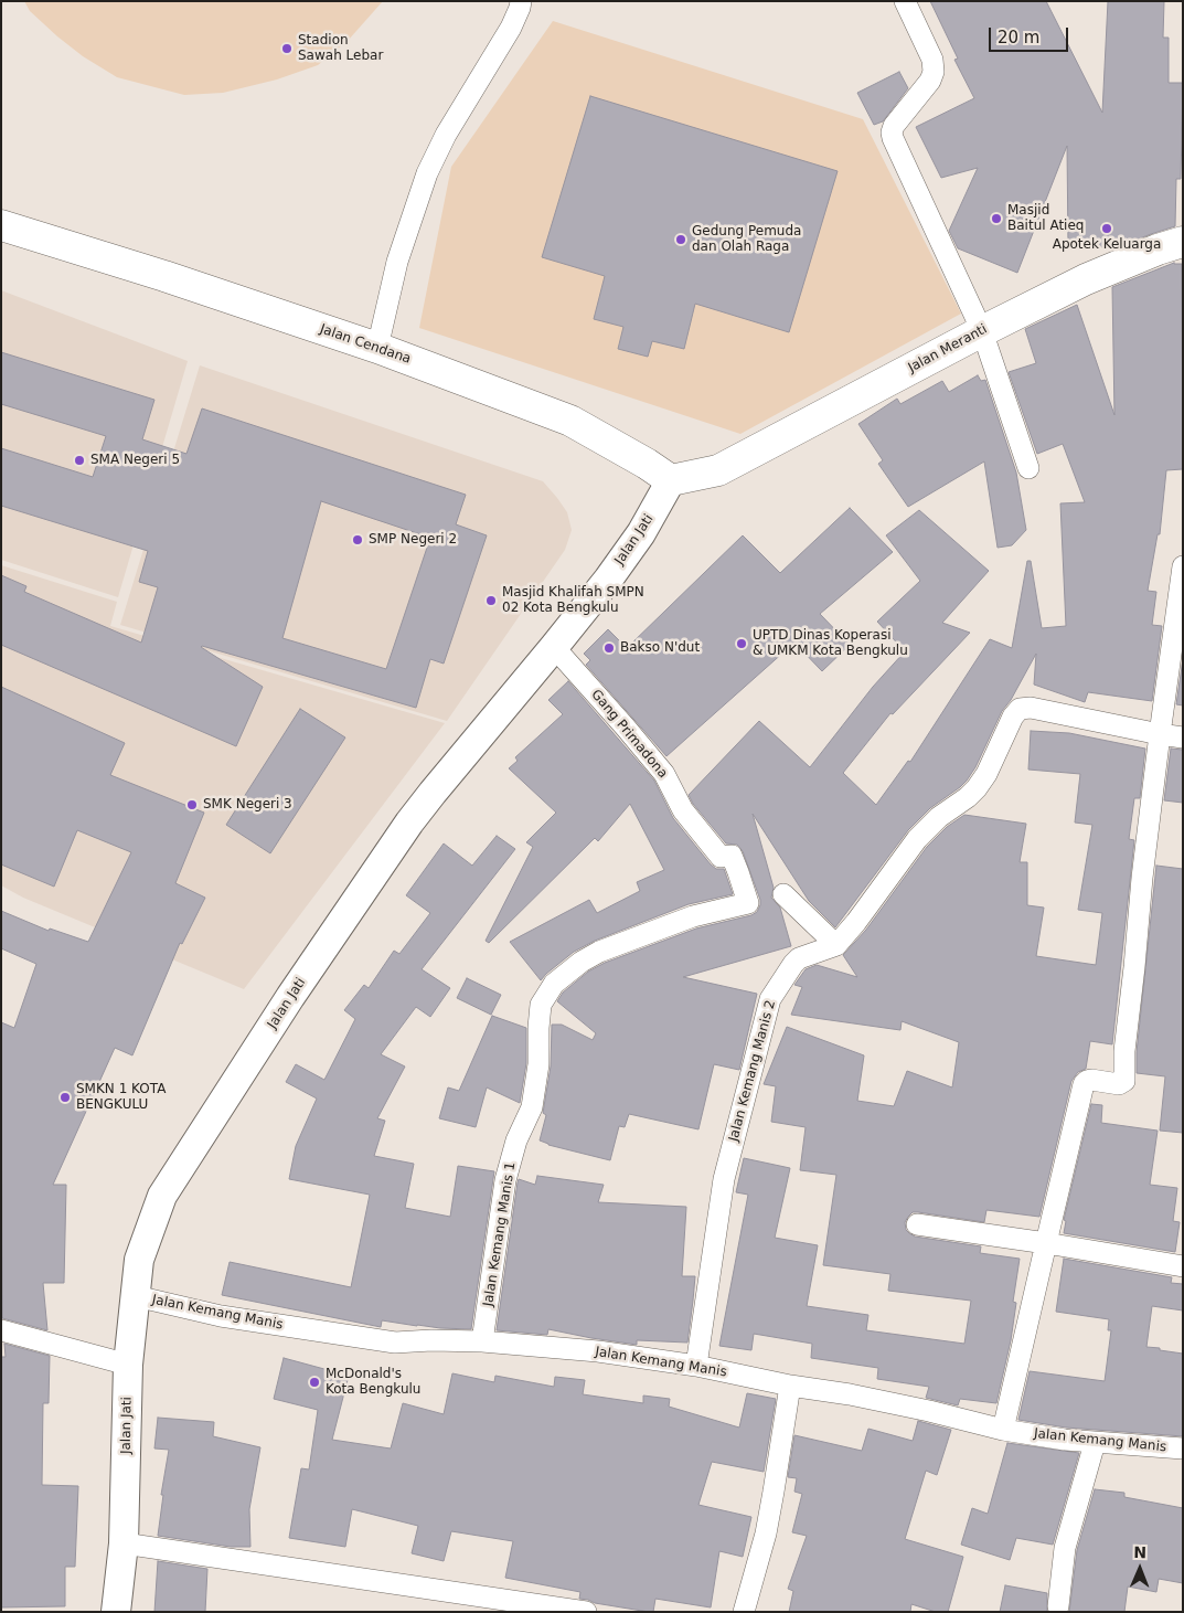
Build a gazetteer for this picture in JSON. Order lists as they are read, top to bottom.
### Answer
{
  "streets": {
    "main road": ["Jalan Cendana", "Jalan Meranti"],
    "street": [
      "Jalan Jati",
      "Gang Primadona",
      "Jalan Kemang Manis 2",
      "Jalan Kemang Manis 1",
      "Jalan Kemang Manis"
    ]
  },
  "crossings": [
    ["Jalan Cendana", "Jalan Meranti"],
    ["Jalan Cendana", "Jalan Jati"],
    ["Jalan Meranti", "Jalan Jati"],
    ["Jalan Jati", "Gang Primadona"],
    ["Jalan Jati", "Jalan Kemang Manis"],
    ["Gang Primadona", "Jalan Kemang Manis 1"],
    ["Jalan Kemang Manis 2", "Jalan Kemang Manis"],
    ["Jalan Kemang Manis 1", "Jalan Kemang Manis"]
  ],
  "places": [
    "Stadion Sawah Lebar",
    "Masjid Baitul Atieq",
    "Apotek Keluarga",
    "Gedung Pemuda dan Olah Raga",
    "SMA Negeri 5",
    "SMP Negeri 2",
    "Masjid Khalifah SMPN 02 Kota Bengkulu",
    "UPTD Dinas Koperasi & UMKM Kota Bengkulu",
    "Bakso N'dut",
    "SMK Negeri 3",
    "SMKN 1 KOTA BENGKULU",
    "McDonald's Kota Bengkulu"
  ],
  "scale_bar": "20 m",
  "north": "top"
}
